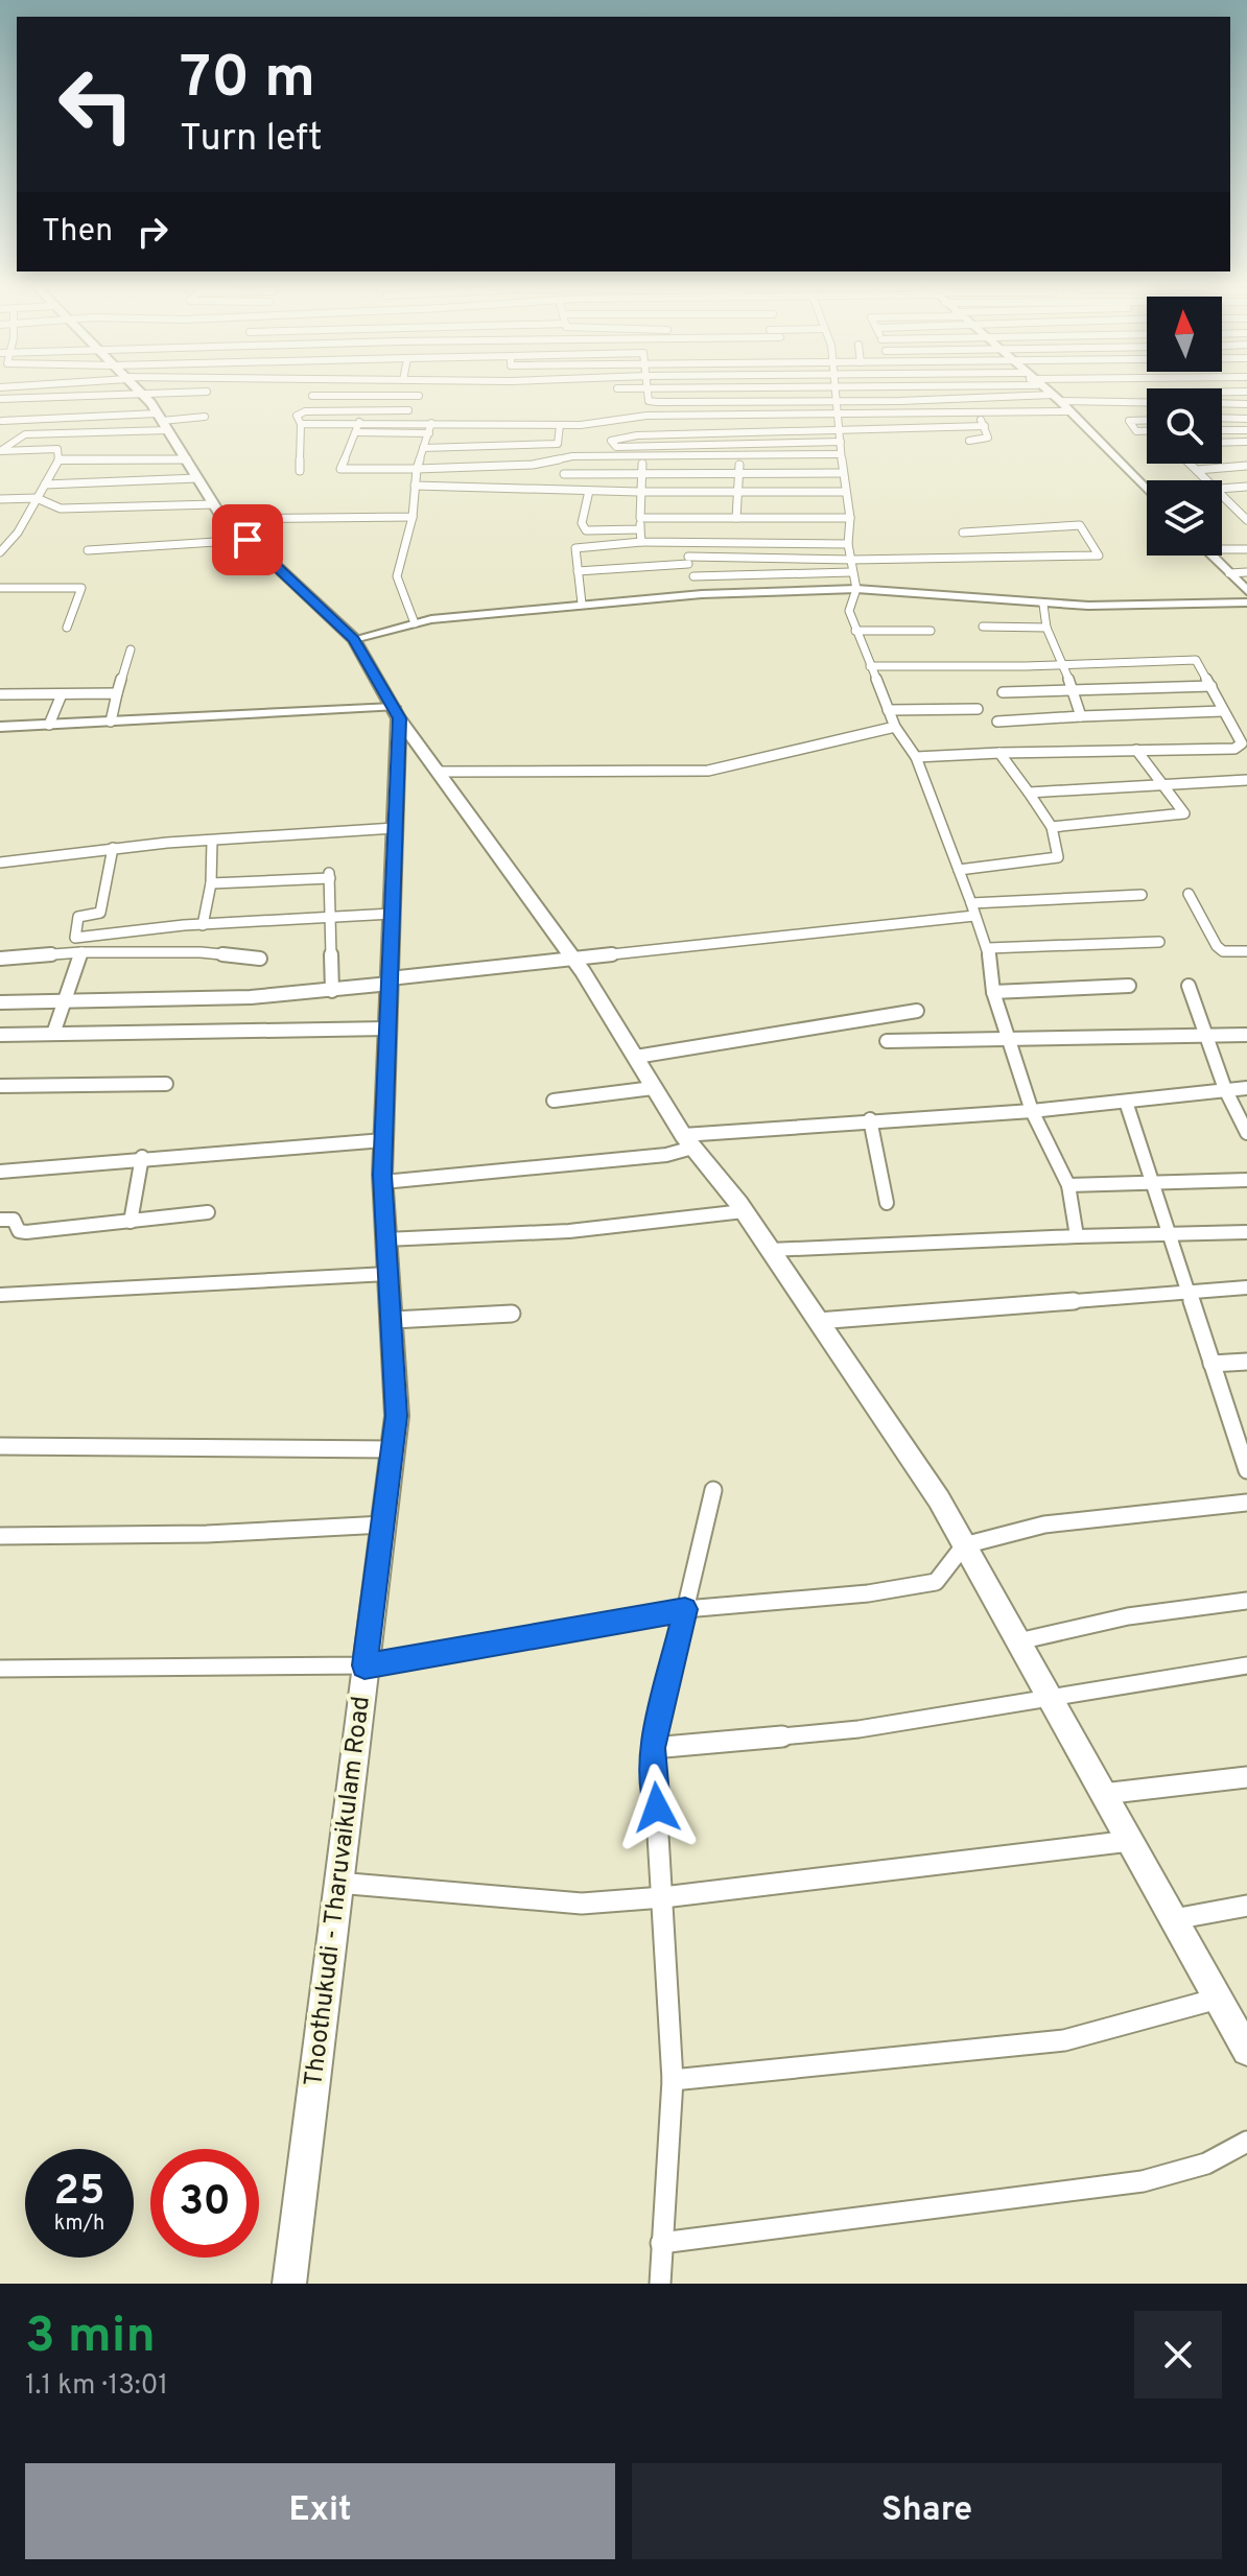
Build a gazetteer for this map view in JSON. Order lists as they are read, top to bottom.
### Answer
{
  "streets": {
    "main road": ["Thoothukudi - Tharuvaikulam Road"]
  },
  "north": "top",
  "page": {
    "turn": ["70 m", "Turn left"],
    "then": "Then",
    "speed": "25 km/h",
    "limit": "30",
    "heading": ["3 min", "1.1 km · 13:01"],
    "buttons": ["Exit", "Share"]
  }
}
